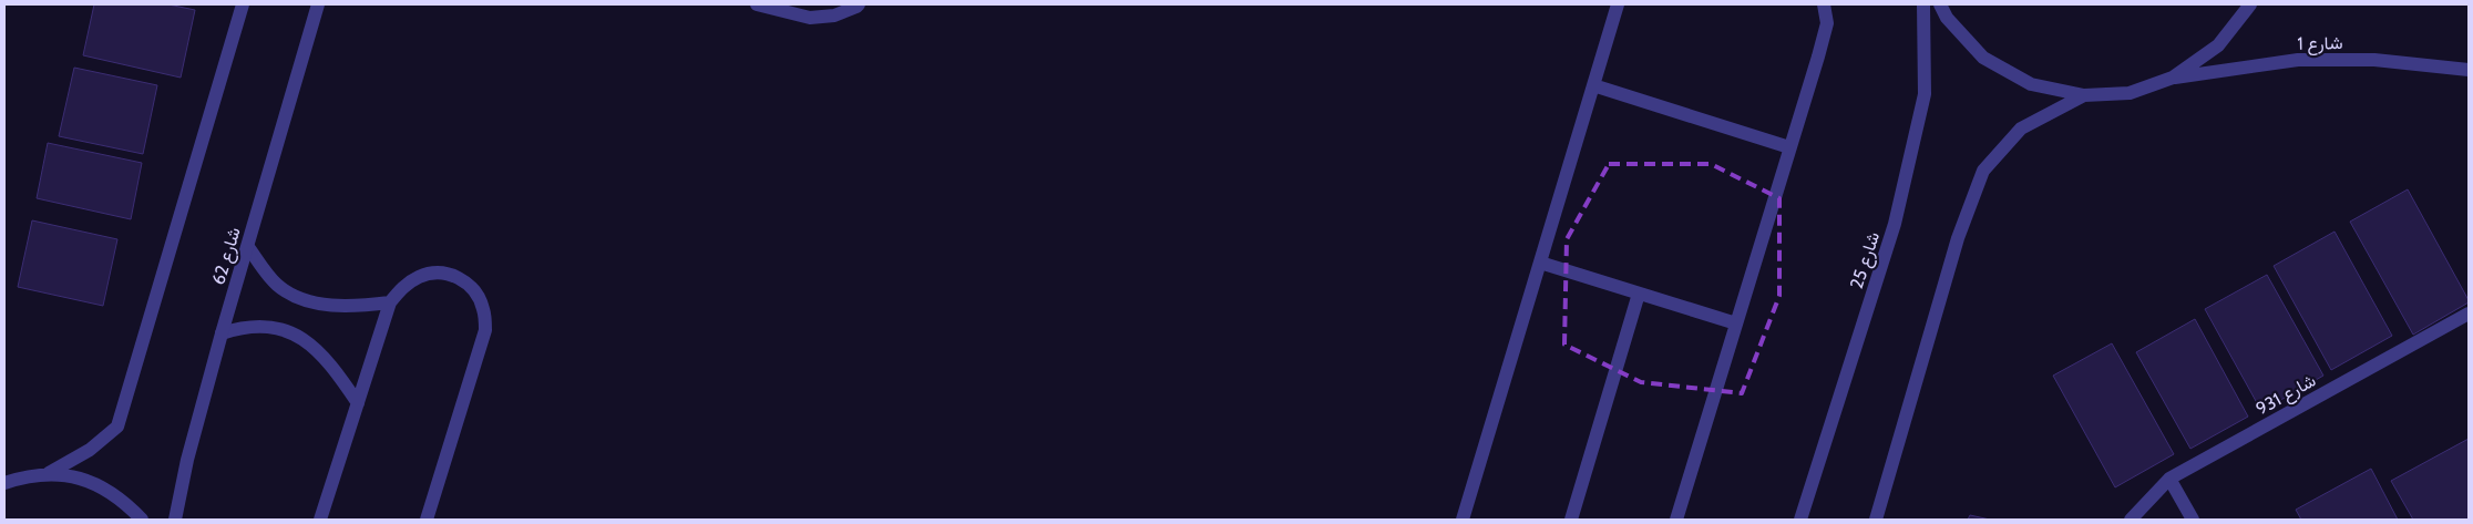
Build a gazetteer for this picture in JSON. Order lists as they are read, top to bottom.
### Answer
{
  "streets": {
    "street": [
      "شارع 1",
      "شارع 62",
      "شارع 25",
      "شارع 931"
    ]
  }
}
